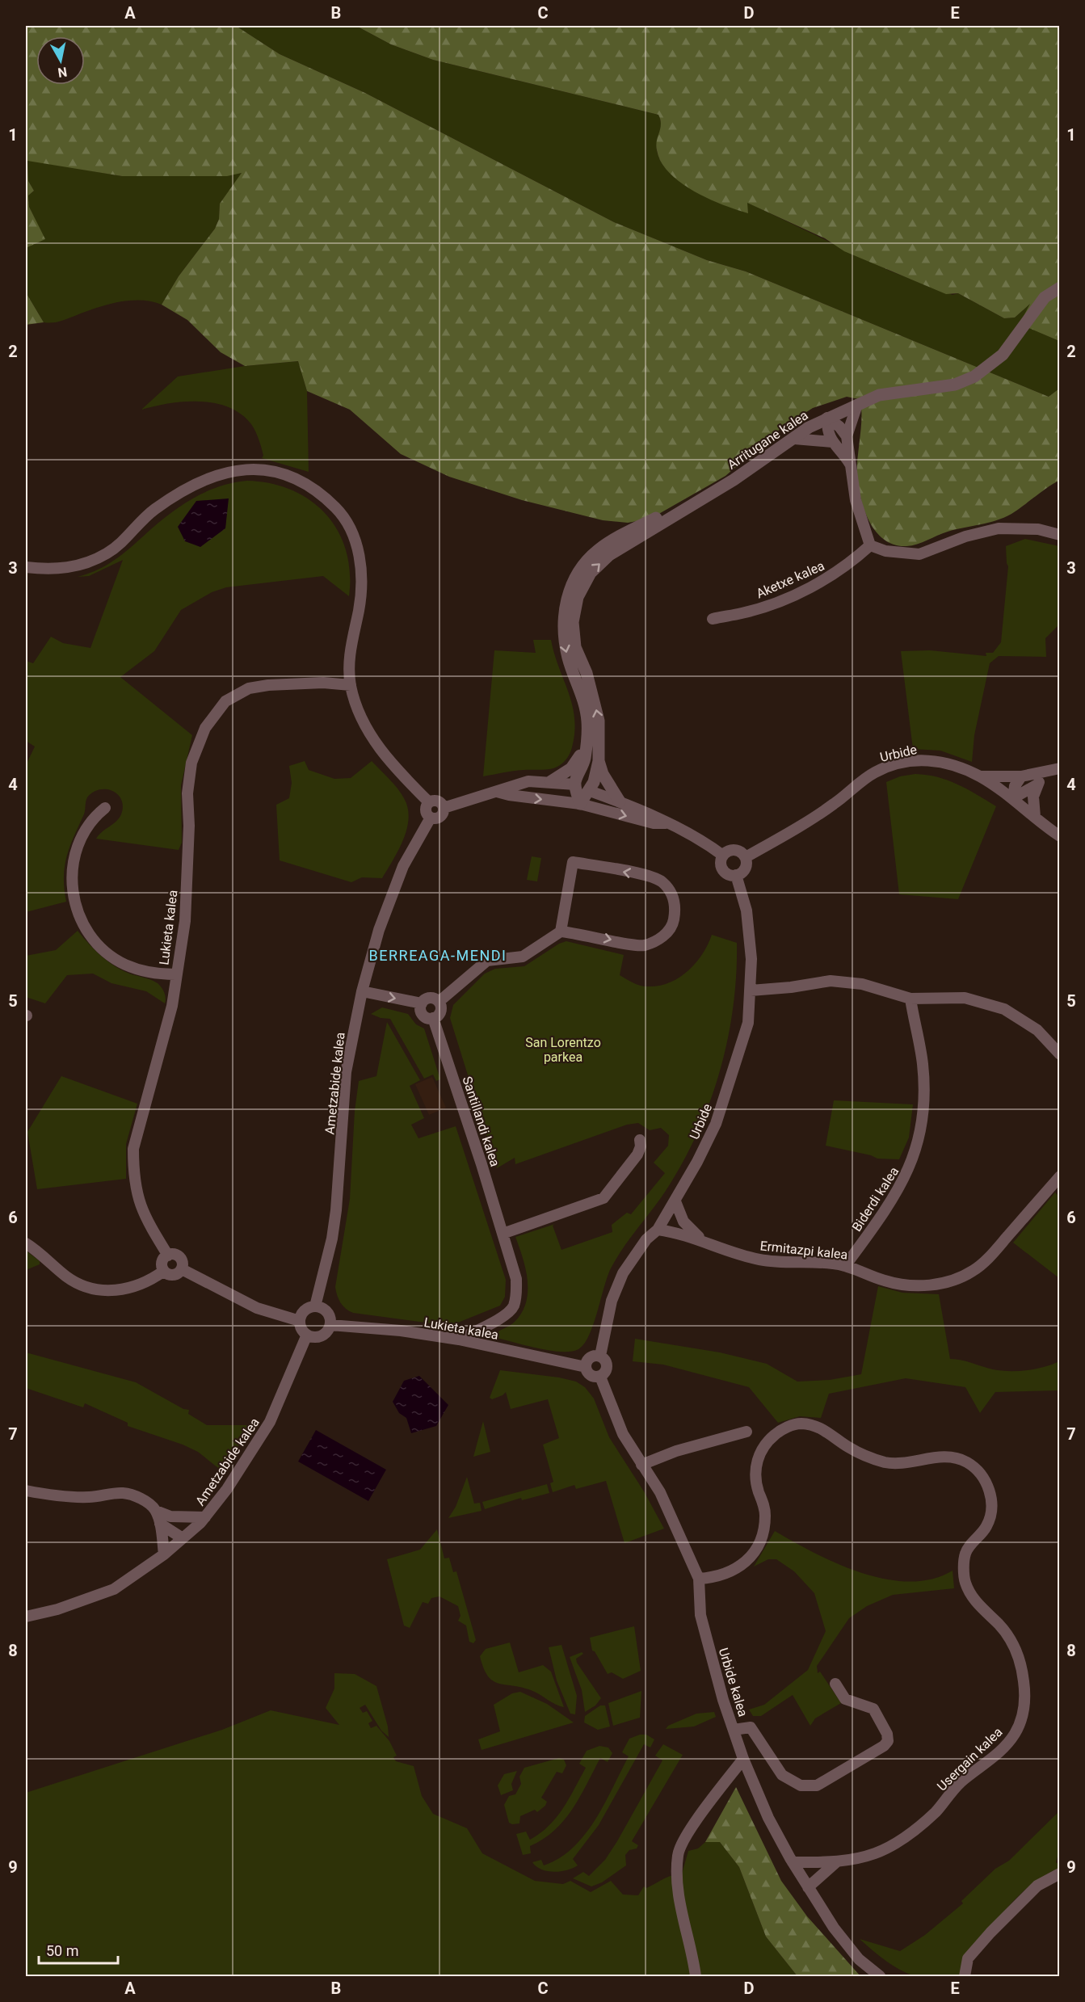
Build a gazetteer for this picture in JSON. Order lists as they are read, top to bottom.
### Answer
{
  "streets": {
    "street": [
      "Arritugane kalea",
      "Aketxe kalea",
      "Urbide",
      "Lukieta kalea",
      "Ametzabide kalea",
      "Santillandi kalea",
      "Biderdi kalea",
      "Ermitazpi kalea",
      "Urbide kalea",
      "Usergain kalea"
    ]
  },
  "crossings": [
    ["Urbide", "Lukieta kalea"],
    ["Urbide", "Ermitazpi kalea"],
    ["Urbide", "Urbide kalea"],
    ["Lukieta kalea", "Ametzabide kalea"],
    ["Lukieta kalea", "Santillandi kalea"],
    ["Lukieta kalea", "Urbide kalea"],
    ["Biderdi kalea", "Ermitazpi kalea"],
    ["Urbide kalea", "Usergain kalea"]
  ],
  "districts": ["BERREAGA-MENDI"],
  "parks": ["San Lorentzo parkea"],
  "scale_bar": "50 m",
  "north": "bottom",
  "grid": {
    "columns": [
      "A",
      "B",
      "C",
      "D",
      "E"
    ],
    "rows": [
      "1",
      "2",
      "3",
      "4",
      "5",
      "6",
      "7",
      "8",
      "9"
    ]
  }
}
